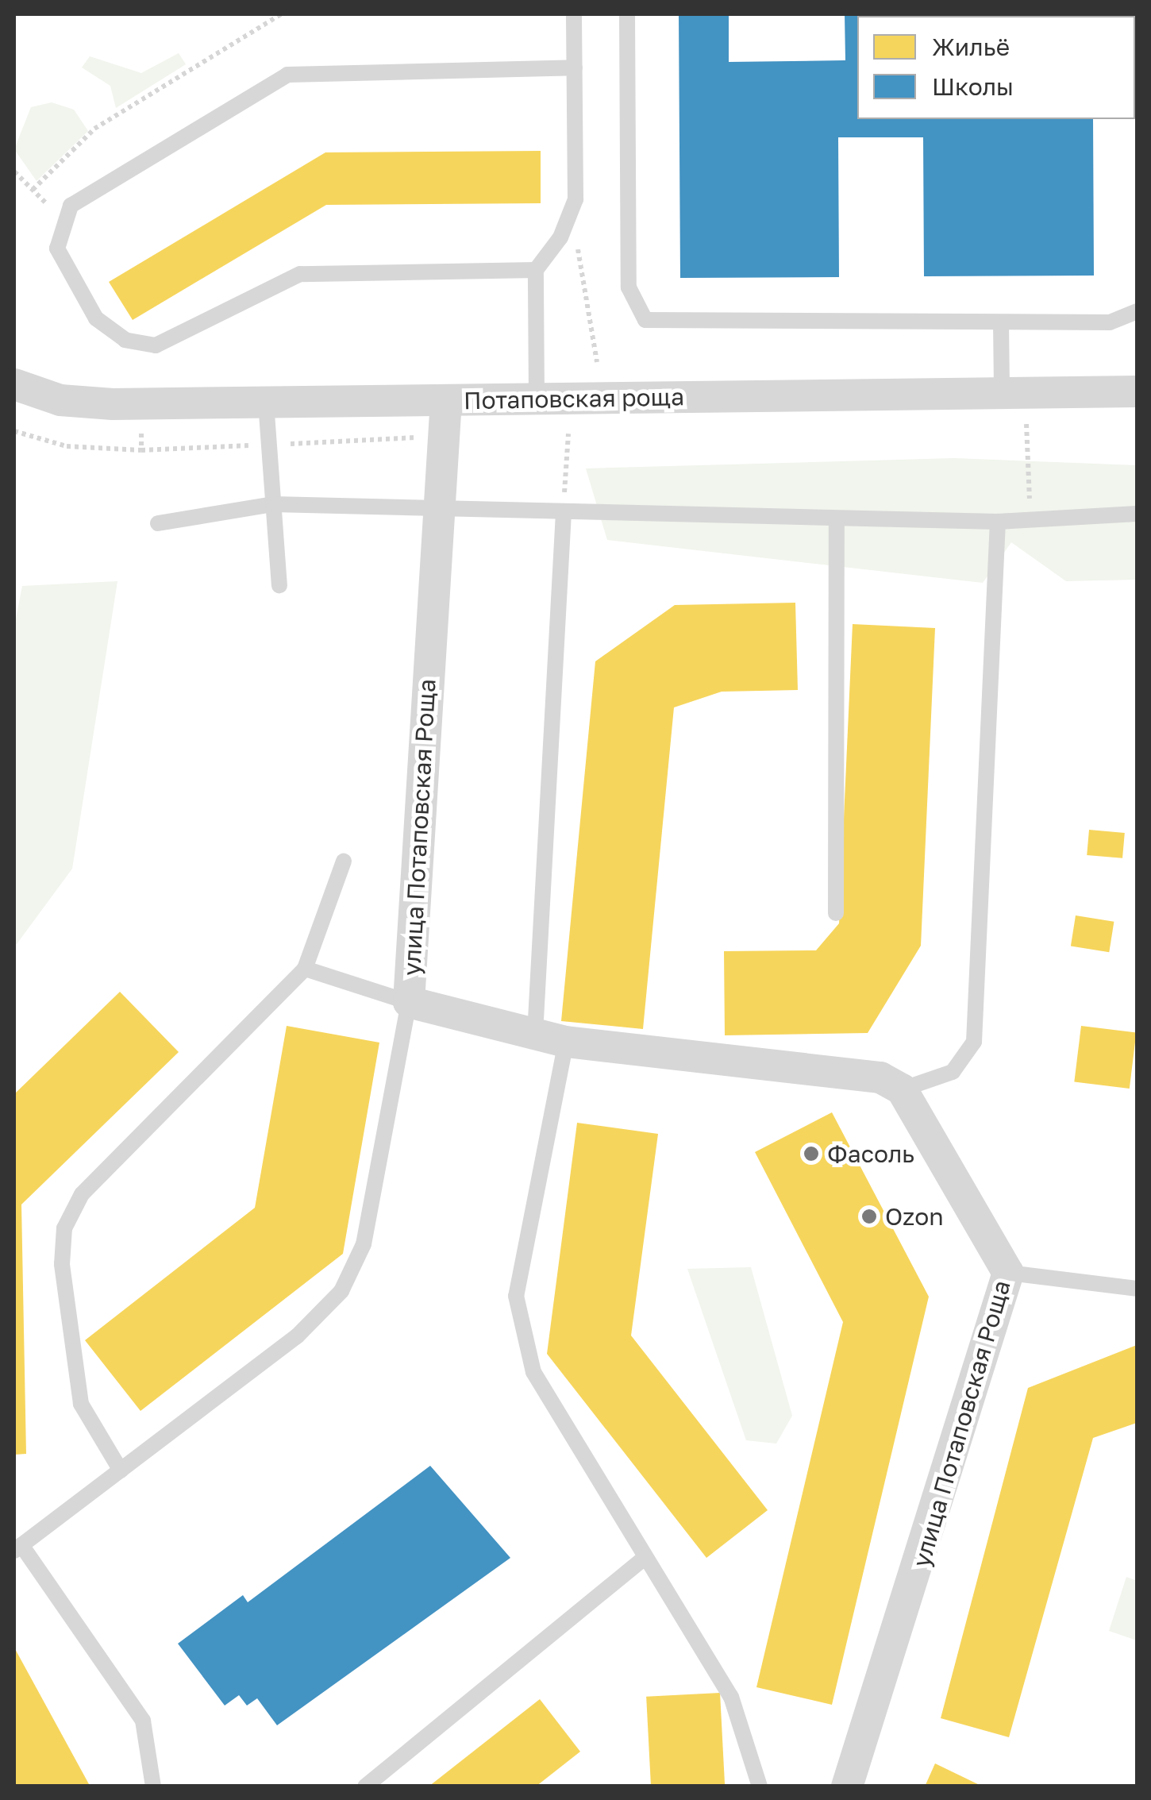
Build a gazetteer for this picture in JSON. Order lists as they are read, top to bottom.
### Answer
{
  "streets": {
    "street": ["Потаповская роща", "улица Потаповская Роща"]
  },
  "crossings": [
    ["Потаповская роща", "улица Потаповская Роща"]
  ],
  "places": ["Фасоль", "Ozon"],
  "legend": ["Жильё", "Школы"]
}
